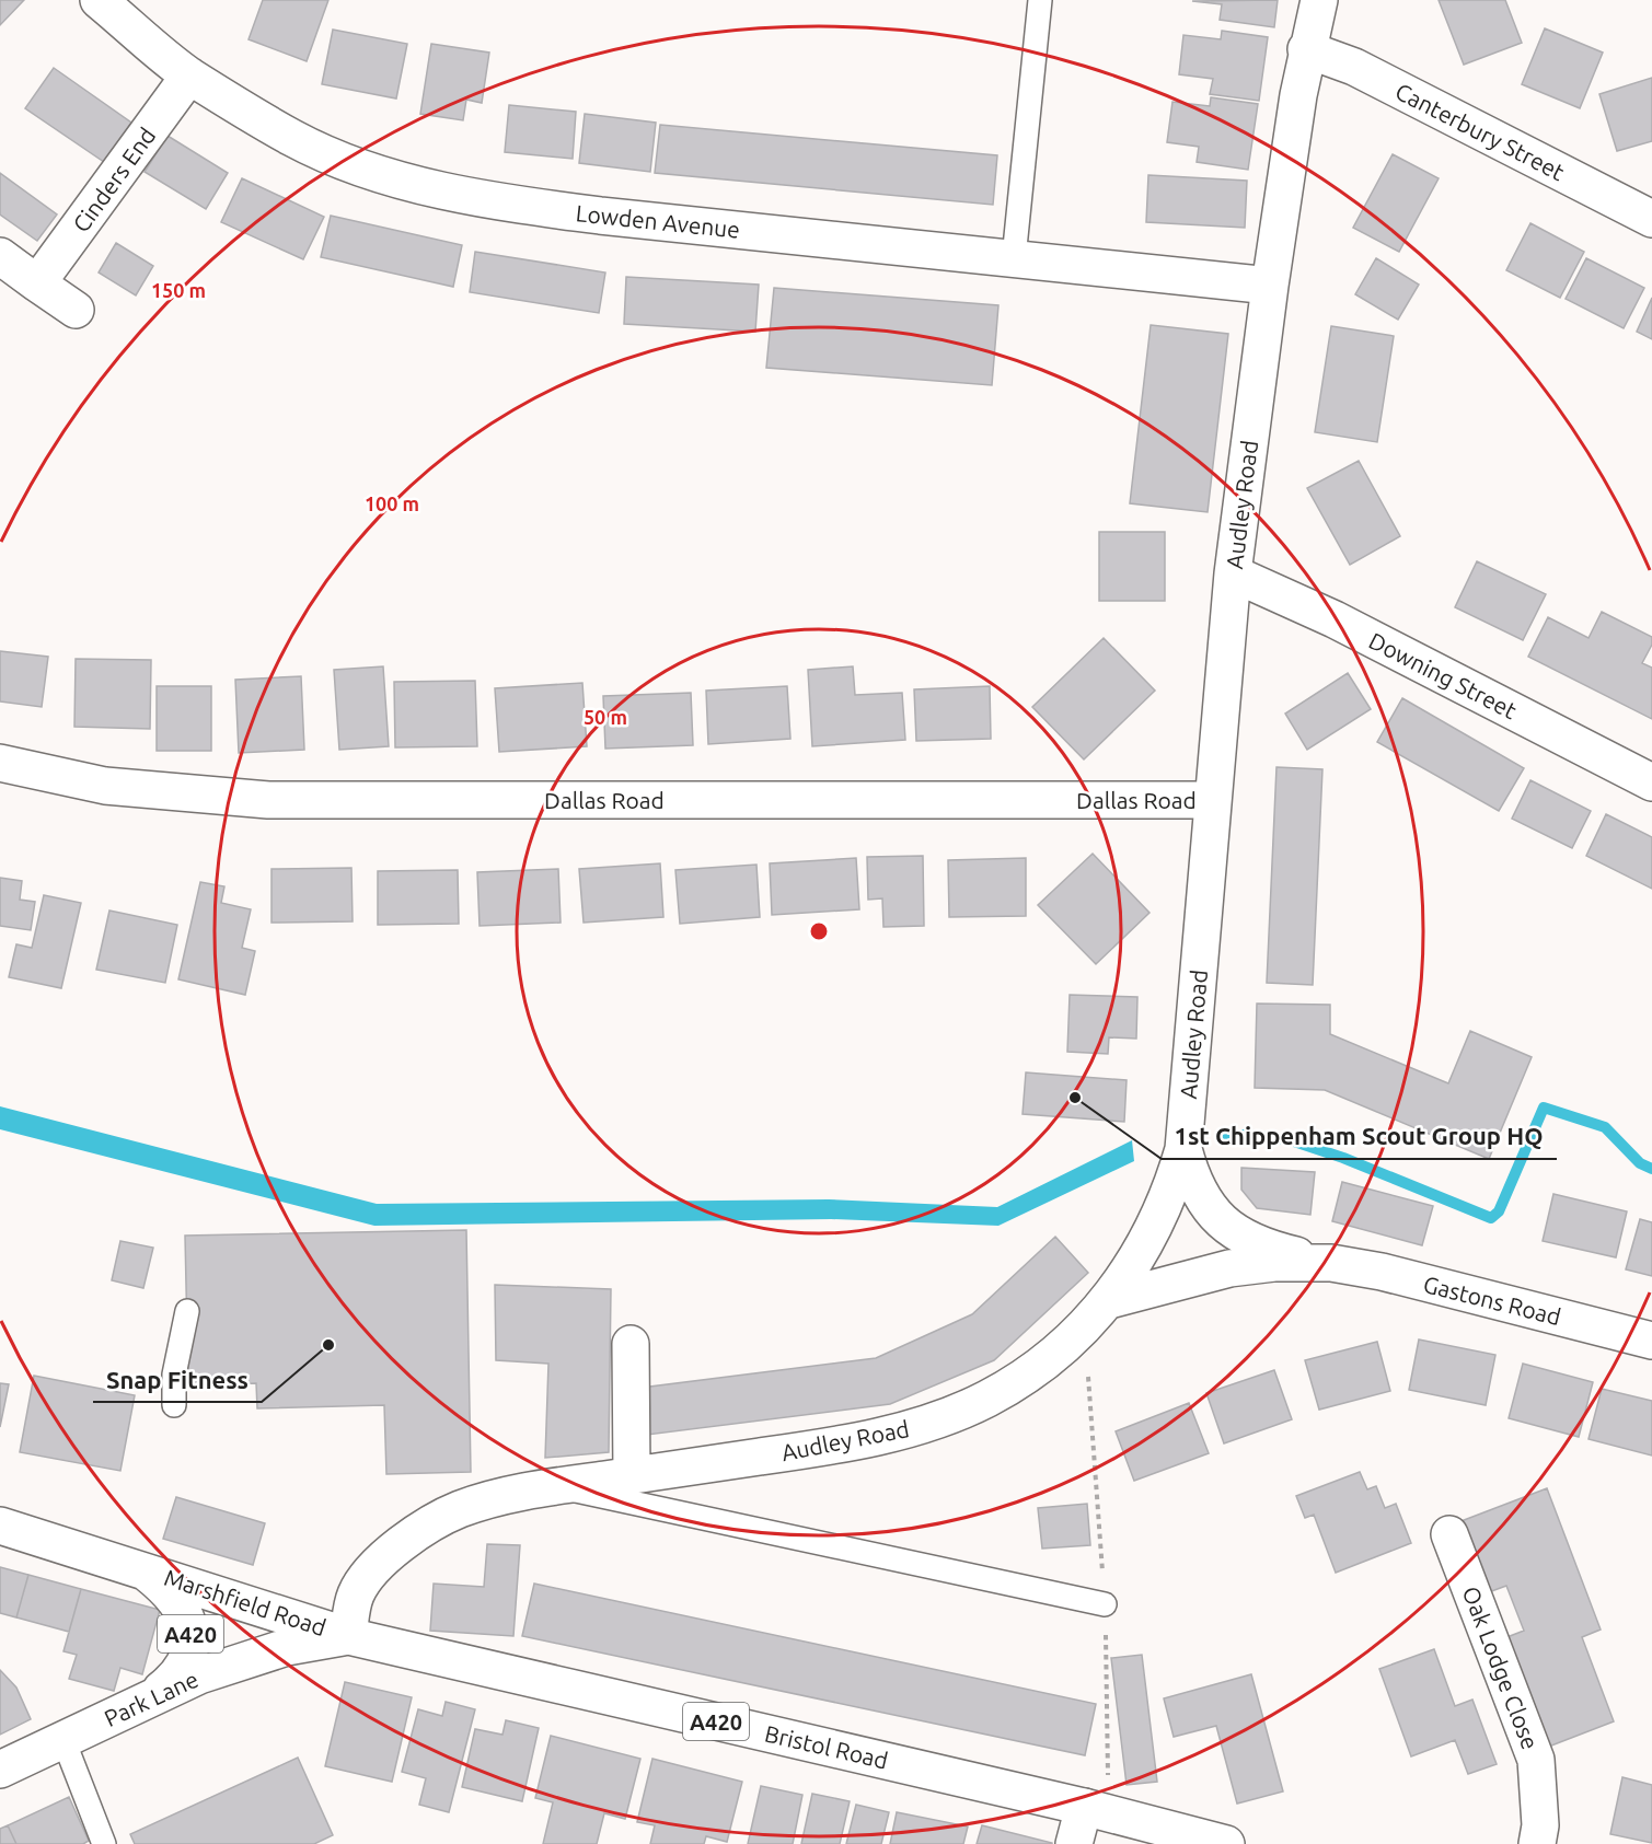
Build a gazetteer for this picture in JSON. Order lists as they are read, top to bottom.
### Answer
{
  "streets": {
    "street": [
      "Canterbury Street",
      "Cinders End",
      "Lowden Avenue",
      "Audley Road",
      "Downing Street",
      "Dallas Road",
      "Gastons Road",
      "Marshfield Road",
      "A420",
      "Oak Lodge Close",
      "Park Lane",
      "Bristol Road"
    ]
  },
  "crossings": [
    ["Canterbury Street", "Audley Road"],
    ["Cinders End", "Lowden Avenue"],
    ["Lowden Avenue", "Audley Road"],
    ["Audley Road", "Downing Street"],
    ["Audley Road", "Dallas Road"],
    ["Audley Road", "Gastons Road"],
    ["Audley Road", "Marshfield Road"],
    ["Audley Road", "Park Lane"],
    ["Audley Road", "Bristol Road"],
    ["Marshfield Road", "Park Lane"],
    ["Marshfield Road", "Bristol Road"],
    ["Park Lane", "Bristol Road"]
  ],
  "places": ["1st Chippenham Scout Group HQ", "Snap Fitness"],
  "rings": ["150 m", "100 m", "50 m"]
}
